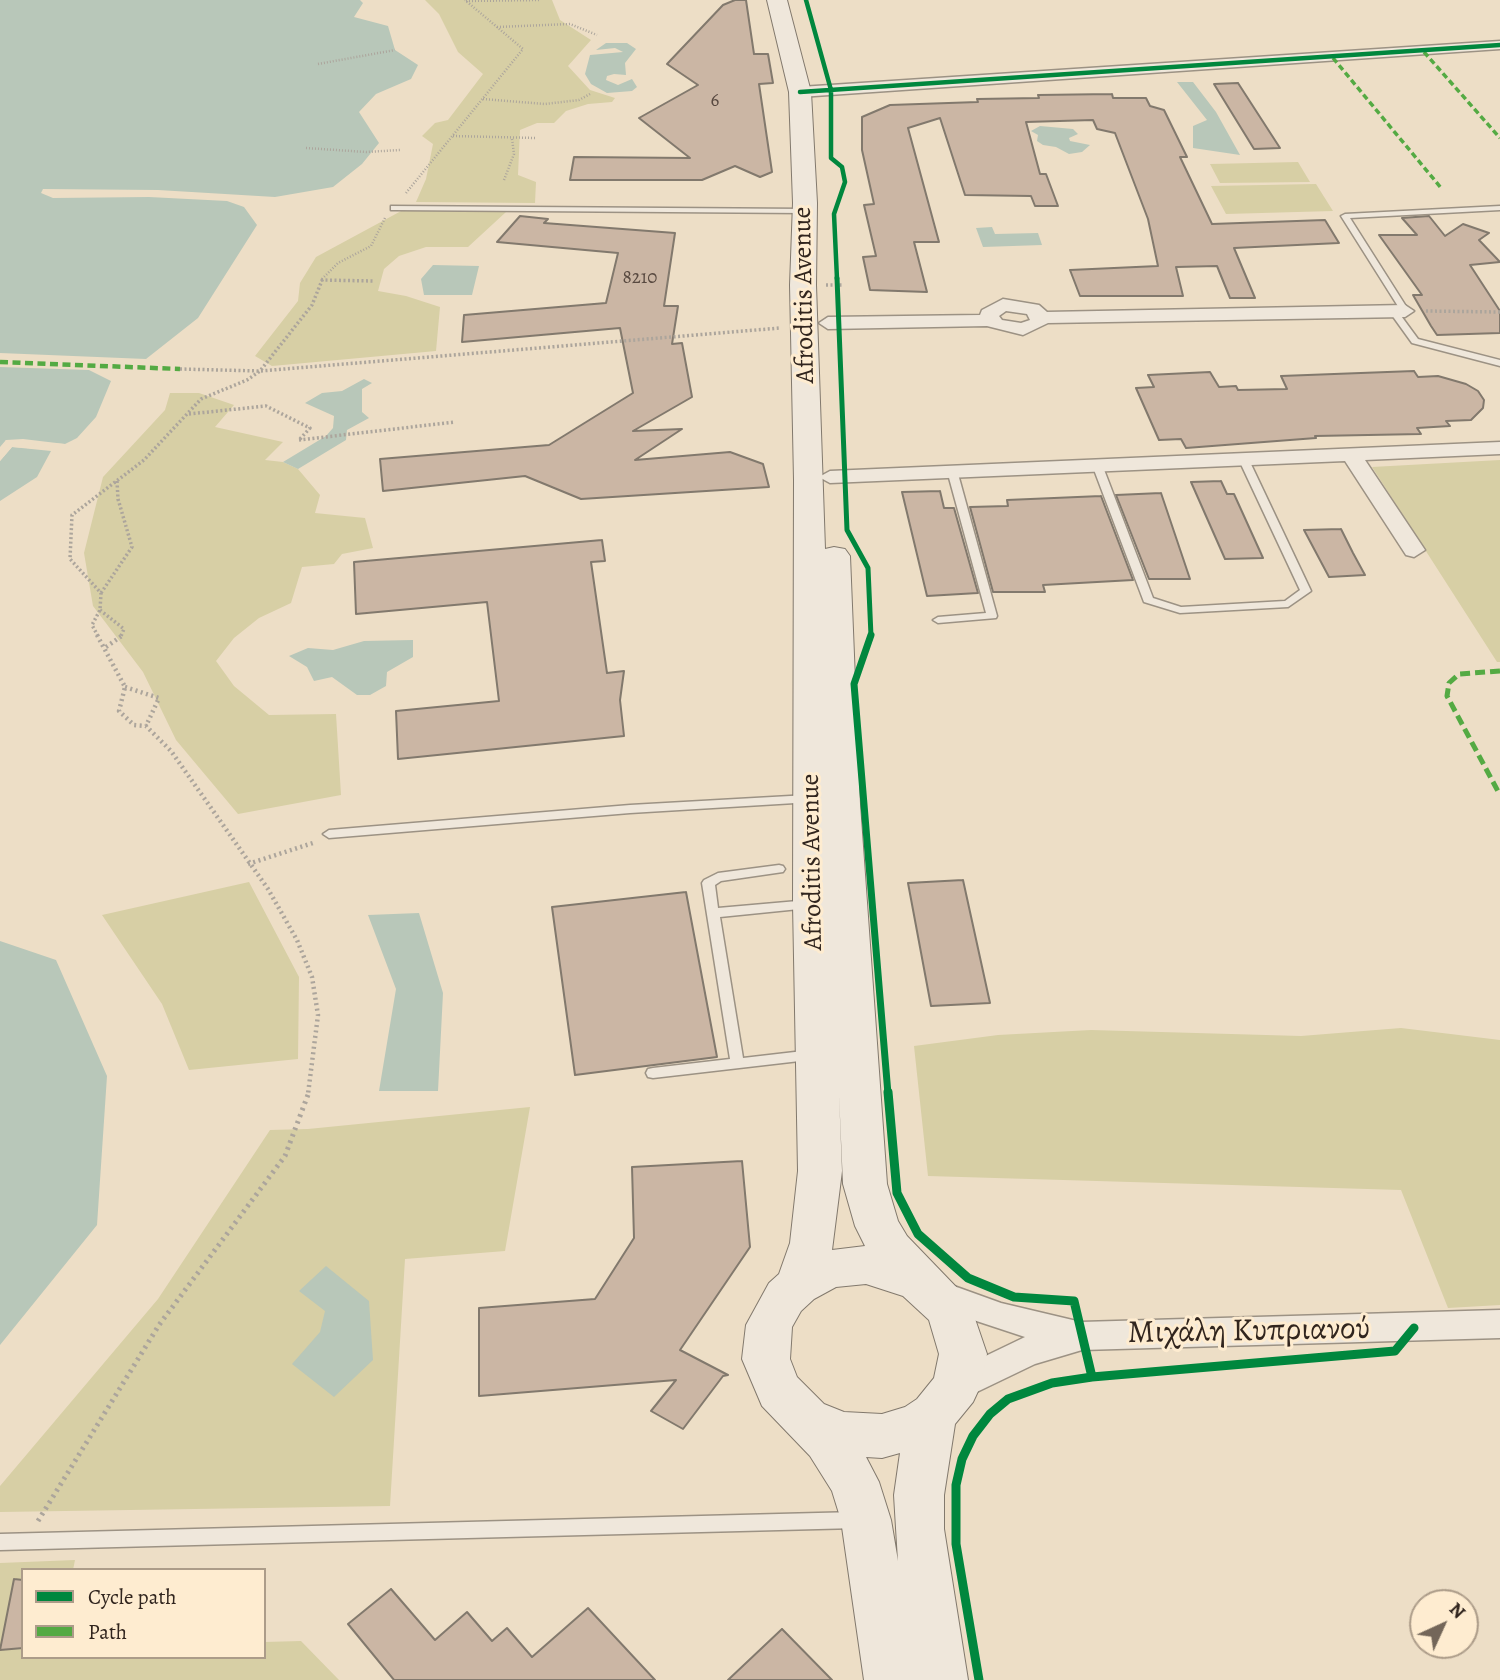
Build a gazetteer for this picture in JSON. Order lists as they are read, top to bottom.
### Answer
{
  "streets": {
    "main road": ["Afroditis Avenue"],
    "street": ["Μιχάλη Κυπριανού"]
  },
  "crossings": [
    ["Afroditis Avenue", "Μιχάλη Κυπριανού"]
  ],
  "house_numbers": ["6", "8210"],
  "legend": ["Cycle path", "Path"],
  "north": "top right"
}
